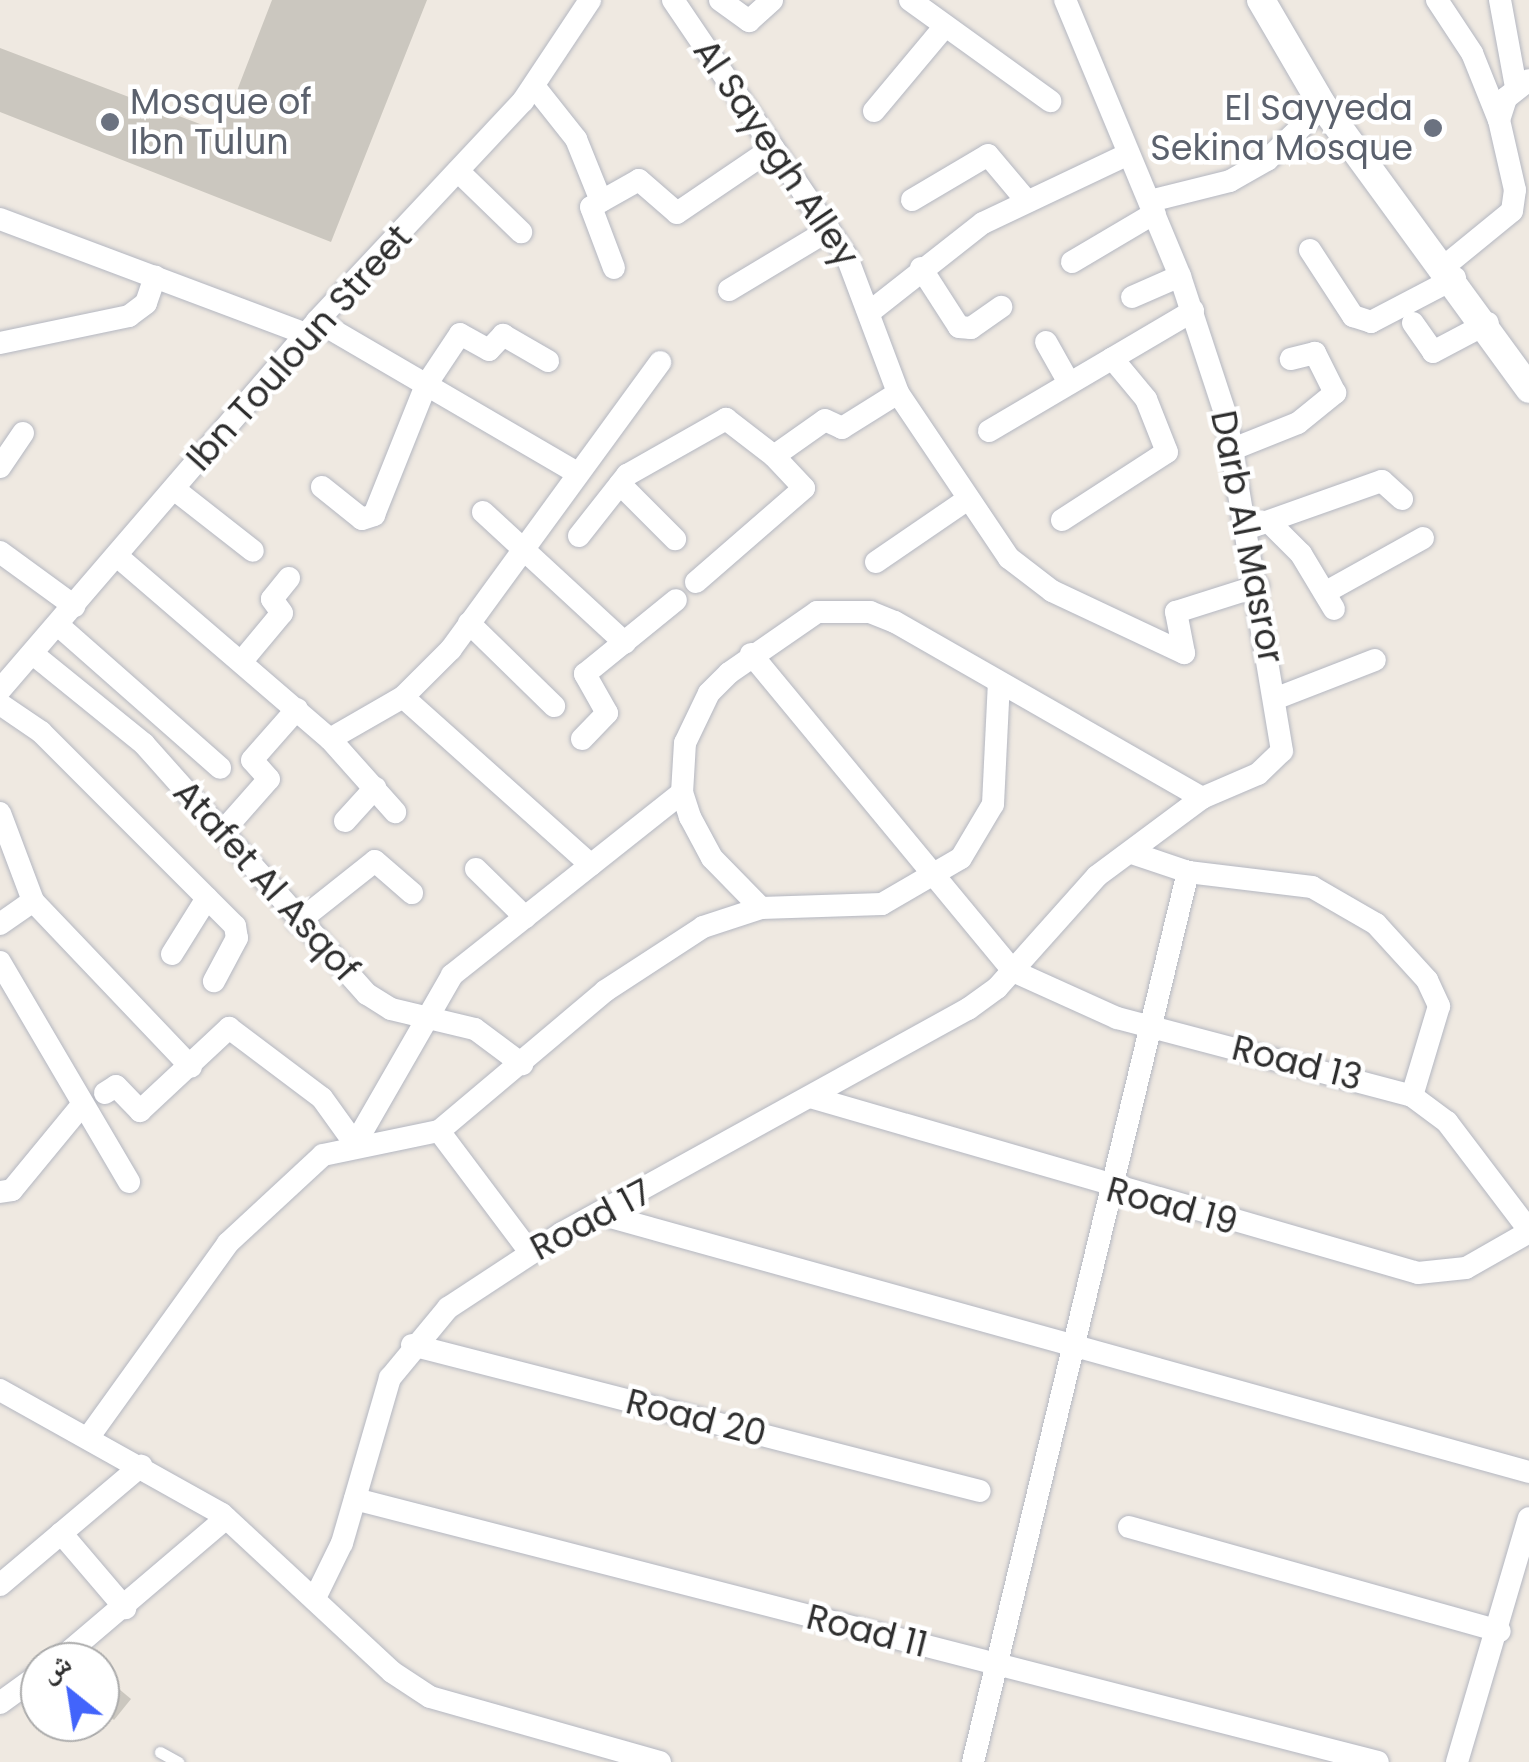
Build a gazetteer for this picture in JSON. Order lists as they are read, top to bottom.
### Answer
{
  "streets": {
    "street": [
      "Al Sayegh Alley",
      "Ibn Touloun Street",
      "Darb Al Masror",
      "Atafet Al Asqof",
      "Road 13",
      "Road 19",
      "Road 17",
      "Road 20",
      "Road 11"
    ]
  },
  "crossings": [
    ["Al Sayegh Alley", "Darb Al Masror"],
    ["Ibn Touloun Street", "Atafet Al Asqof"],
    ["Darb Al Masror", "Road 13"],
    ["Darb Al Masror", "Road 17"],
    ["Road 13", "Road 19"],
    ["Road 13", "Road 17"],
    ["Road 19", "Road 17"],
    ["Road 17", "Road 20"],
    ["Road 17", "Road 11"]
  ],
  "places": ["Mosque of Ibn Tulun", "El Sayyeda Sekina Mosque"],
  "north": "top left"
}
